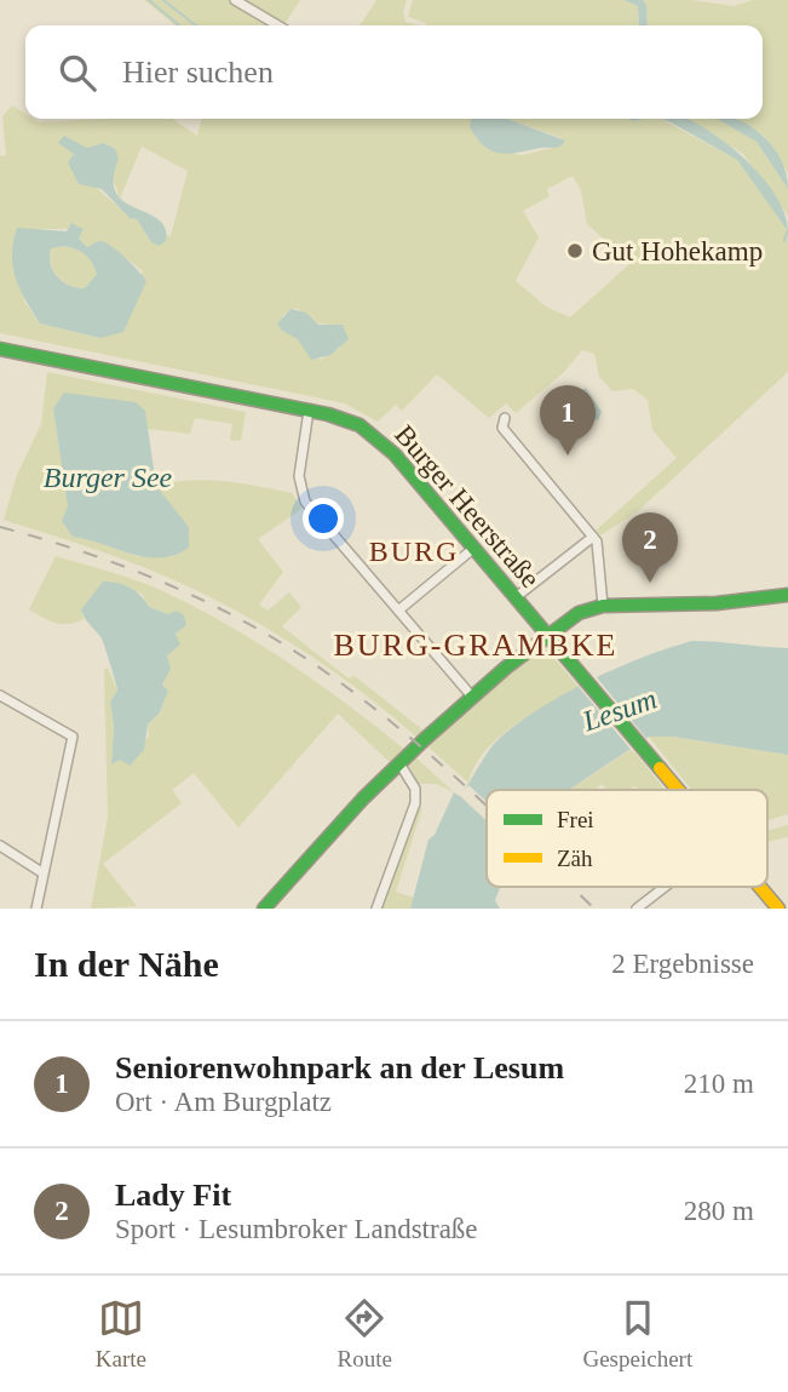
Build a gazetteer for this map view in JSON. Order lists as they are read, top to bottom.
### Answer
{
  "streets": {
    "main road": ["Burger Heerstraße"]
  },
  "districts": ["BURG", "BURG-GRAMBKE"],
  "water": ["Burger See", "Lesum"],
  "places": ["Gut Hohekamp"],
  "legend": ["Frei", "Zäh"],
  "page": {
    "search": "Hier suchen",
    "pins": ["1", "2"],
    "heading": ["In der Nähe", "2 Ergebnisse"],
    "list": [
      {
        "mark": "1",
        "name": "Seniorenwohnpark an der Lesum",
        "note": "Ort · Am Burgplatz",
        "value": "210 m"
      },
      {
        "mark": "2",
        "name": "Lady Fit",
        "note": "Sport · Lesumbroker Landstraße",
        "value": "280 m"
      }
    ],
    "nav": ["Karte", "Route", "Gespeichert"]
  }
}
